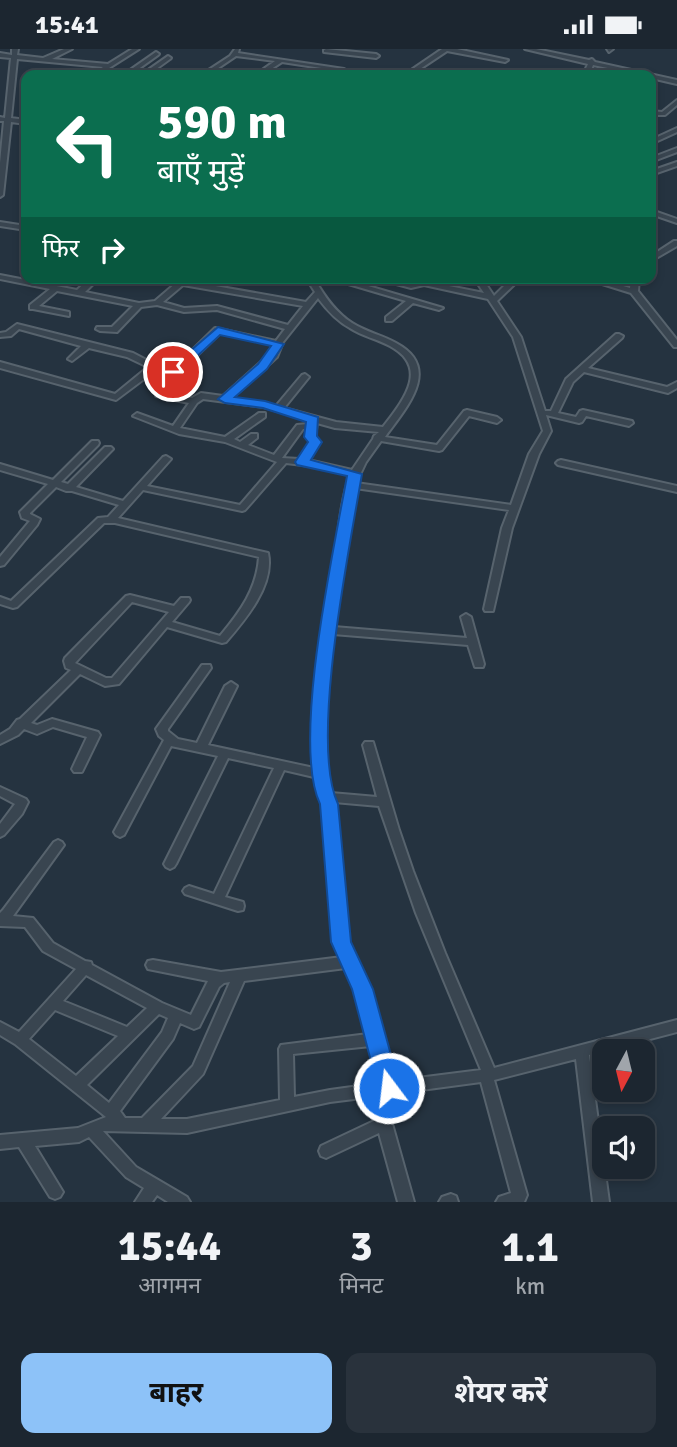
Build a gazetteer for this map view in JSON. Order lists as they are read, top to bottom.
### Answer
{
  "north": "bottom",
  "page": {
    "status": "15:41",
    "turn": ["590 m", "बाएँ मुड़ें"],
    "then": "फिर",
    "eta": [
      "15:44",
      "आगमन",
      "3",
      "मिनट",
      "1.1",
      "km"
    ],
    "buttons": ["बाहर", "शेयर करें"]
  }
}
